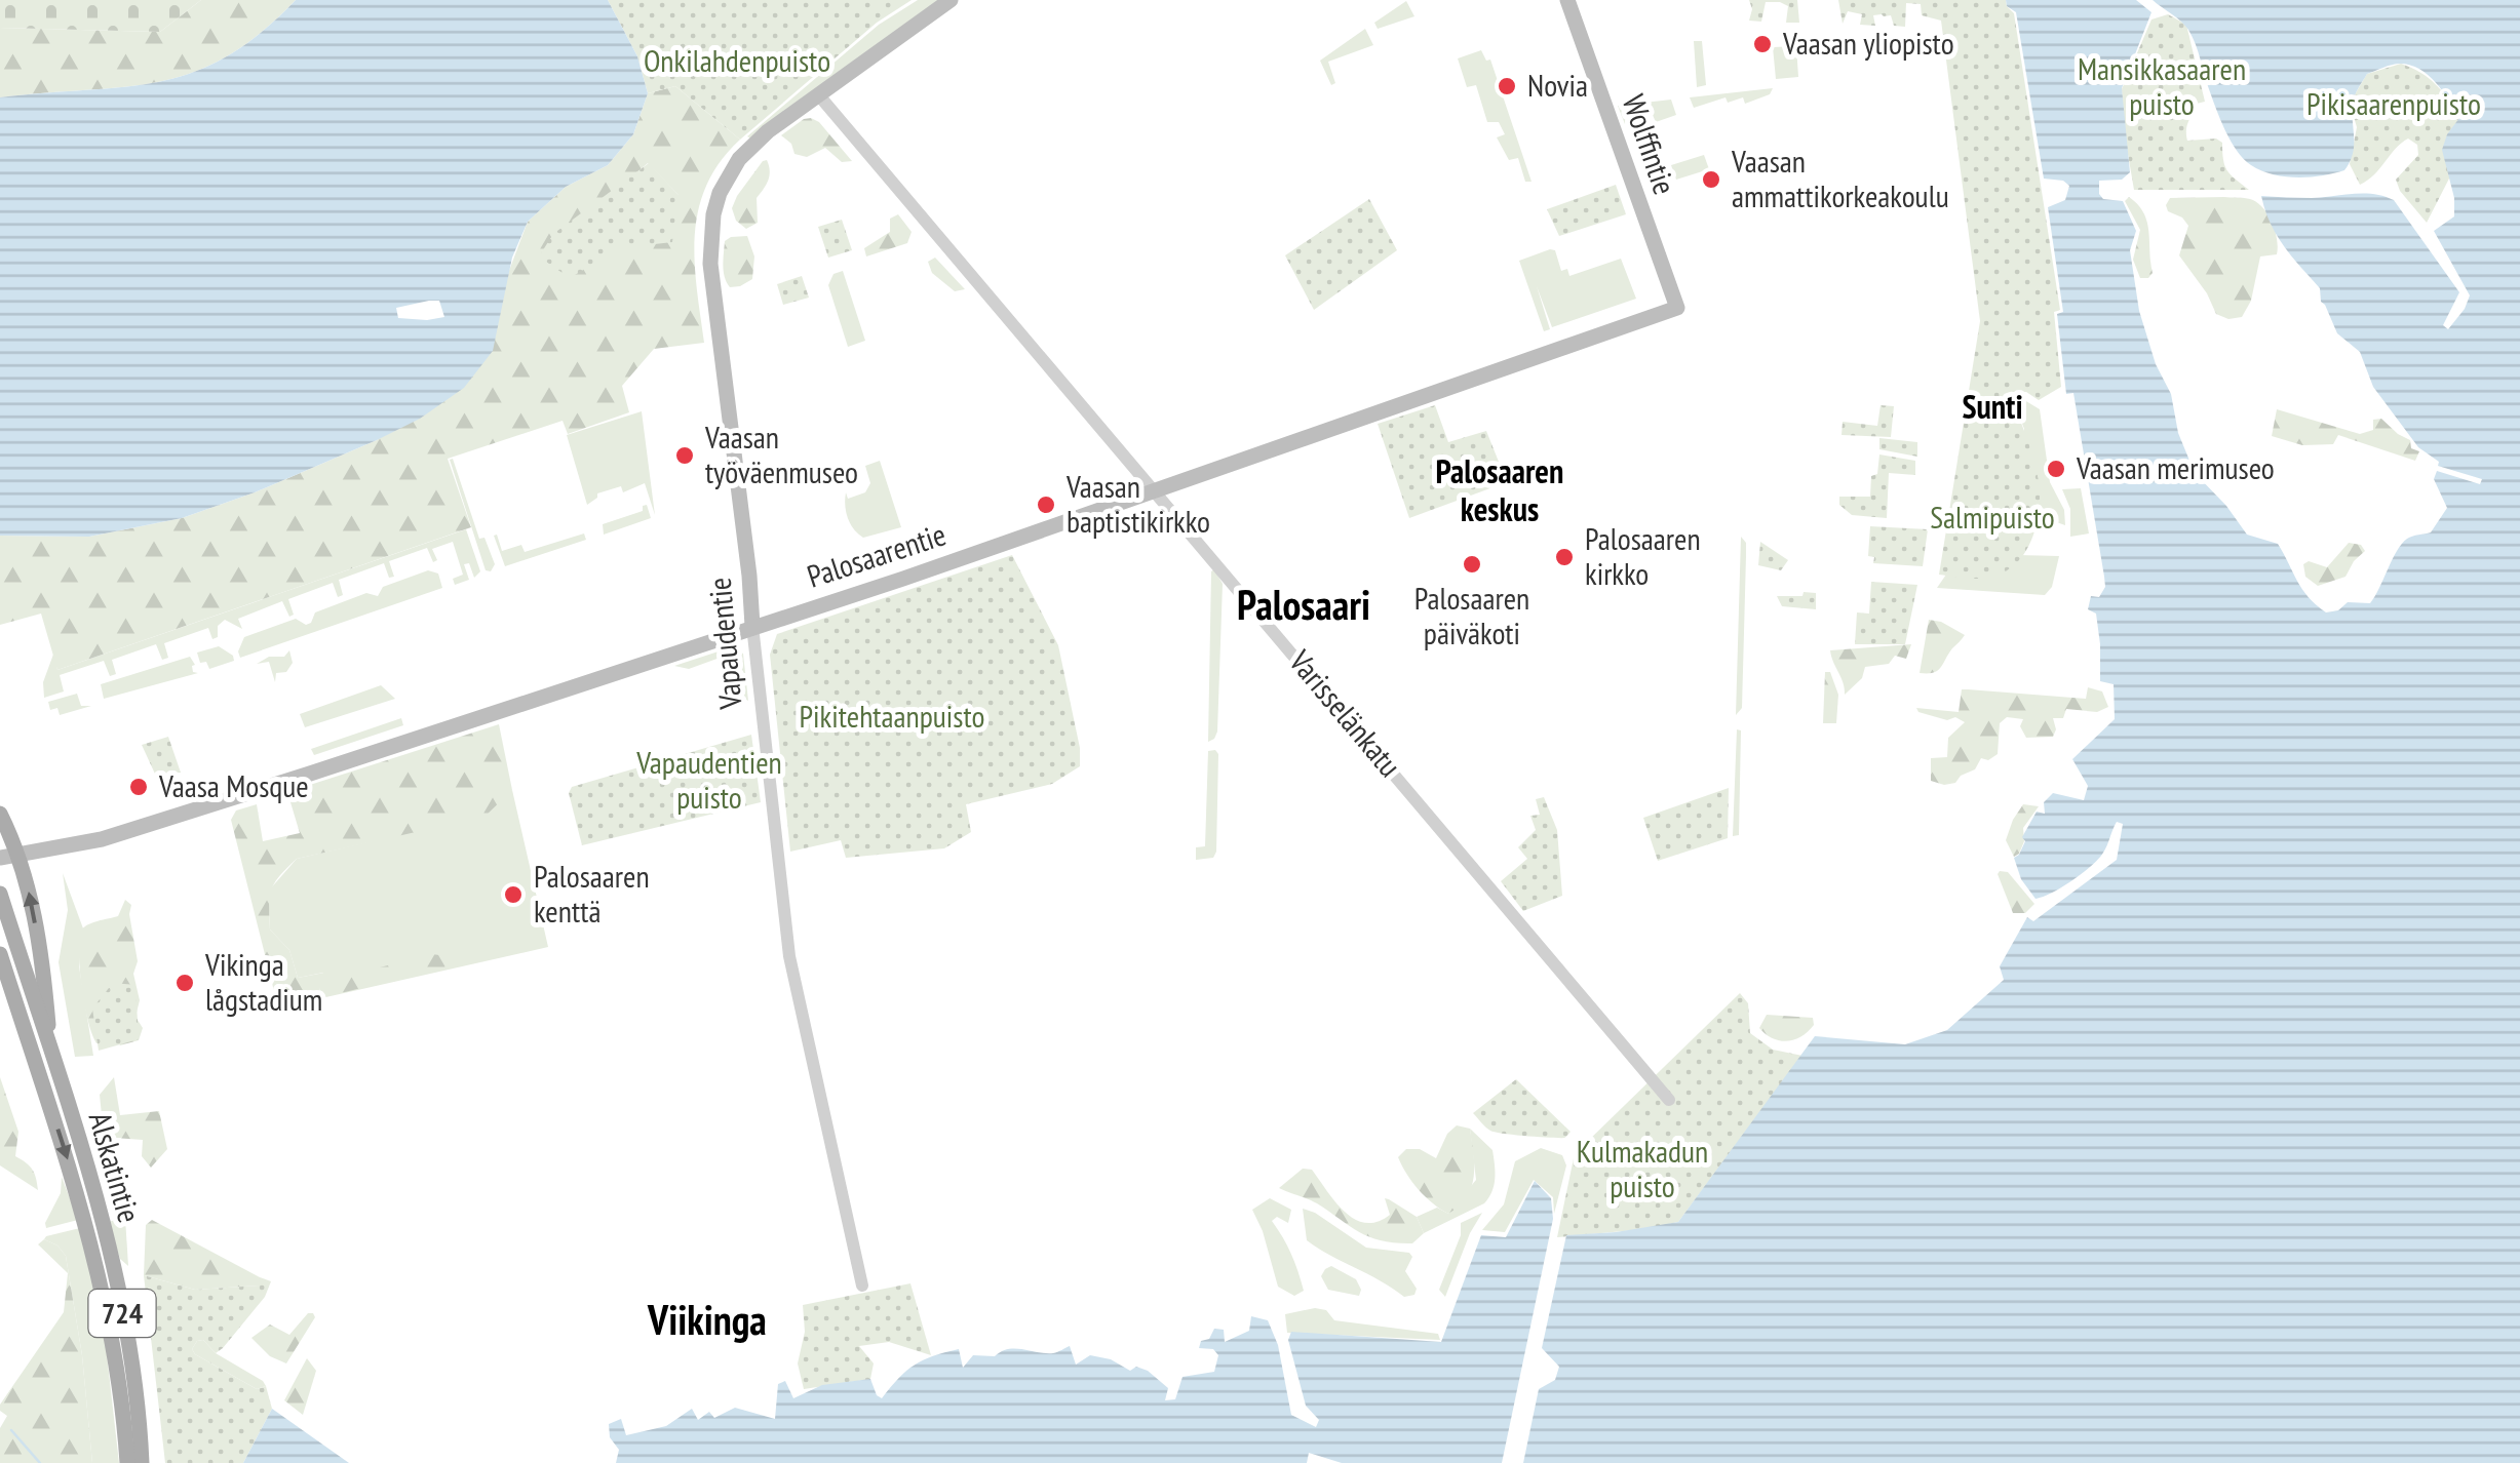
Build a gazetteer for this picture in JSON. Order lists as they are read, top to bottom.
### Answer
{
  "streets": {
    "main road": [
      "Wolffintie",
      "Palosaarentie",
      "Vapaudentie",
      "Alskatintie",
      "724"
    ],
    "street": ["Varisselänkatu"]
  },
  "crossings": [
    ["Wolffintie", "Palosaarentie"],
    ["Palosaarentie", "Vapaudentie"],
    ["Palosaarentie", "Varisselänkatu"],
    ["Vapaudentie", "Varisselänkatu"]
  ],
  "districts": [
    "Sunti",
    "Palosaaren keskus",
    "Palosaari",
    "Viikinga"
  ],
  "parks": [
    "Onkilahdenpuisto",
    "Mansikkasaaren puisto",
    "Pikisaarenpuisto",
    "Salmipuisto",
    "Pikitehtaanpuisto",
    "Vapaudentien puisto",
    "Kulmakadun puisto"
  ],
  "places": [
    "Vaasan yliopisto",
    "Novia",
    "Vaasan ammattikorkeakoulu",
    "Vaasan työväenmuseo",
    "Vaasan merimuseo",
    "Vaasan baptistikirkko",
    "Palosaaren kirkko",
    "Palosaaren päiväkoti",
    "Vaasa Mosque",
    "Palosaaren kenttä",
    "Vikinga lågstadium"
  ]
}
